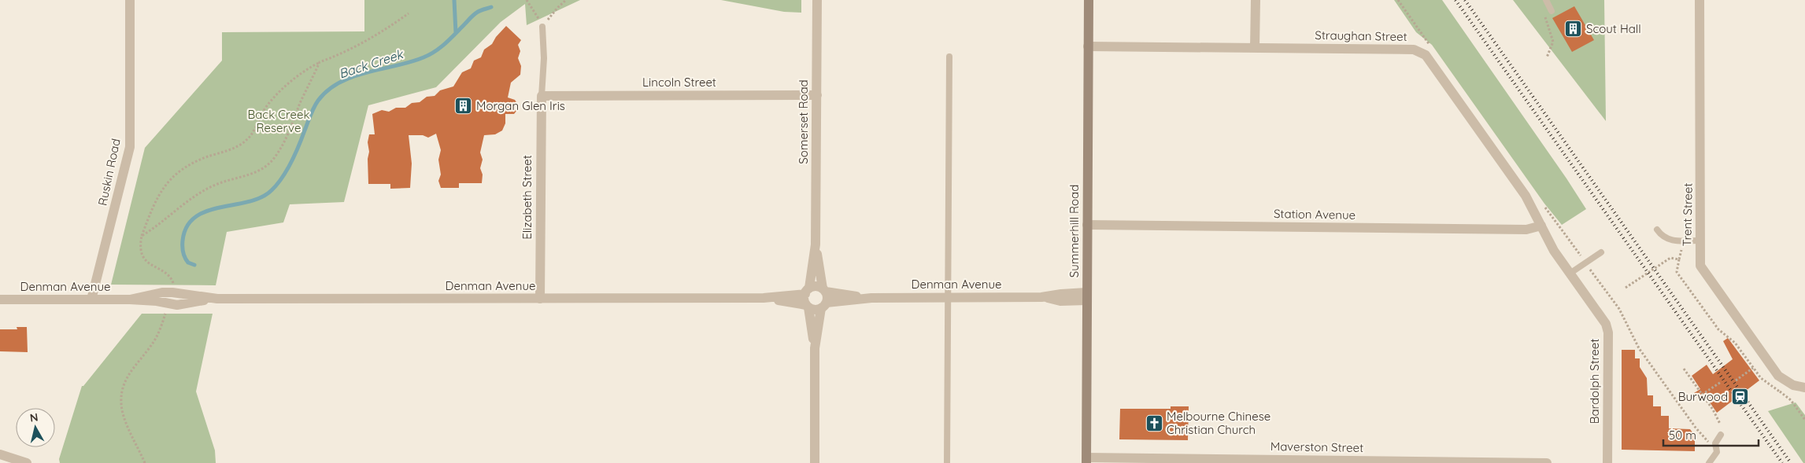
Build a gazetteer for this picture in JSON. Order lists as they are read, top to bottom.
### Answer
{
  "streets": {
    "main road": ["Summerhill Road"],
    "street": [
      "Straughan Street",
      "Lincoln Street",
      "Somerset Road",
      "Ruskin Road",
      "Elizabeth Street",
      "Station Avenue",
      "Trent Street",
      "Denman Avenue",
      "Bardolph Street",
      "Maverston Street"
    ]
  },
  "crossings": [
    ["Straughan Street", "Station Avenue"],
    ["Straughan Street", "Summerhill Road"],
    ["Straughan Street", "Bardolph Street"],
    ["Lincoln Street", "Somerset Road"],
    ["Lincoln Street", "Elizabeth Street"],
    ["Somerset Road", "Denman Avenue"],
    ["Ruskin Road", "Denman Avenue"],
    ["Elizabeth Street", "Denman Avenue"],
    ["Station Avenue", "Summerhill Road"],
    ["Station Avenue", "Bardolph Street"],
    ["Summerhill Road", "Denman Avenue"],
    ["Summerhill Road", "Maverston Street"]
  ],
  "water": ["Back Creek"],
  "parks": ["Back Creek Reserve"],
  "places": {
    "building": ["Scout Hall", "Morgan Glen Iris"],
    "station": ["Burwood"],
    "church": ["Melbourne Chinese Christian Church"]
  },
  "scale_bar": "50 m",
  "north": "top"
}
